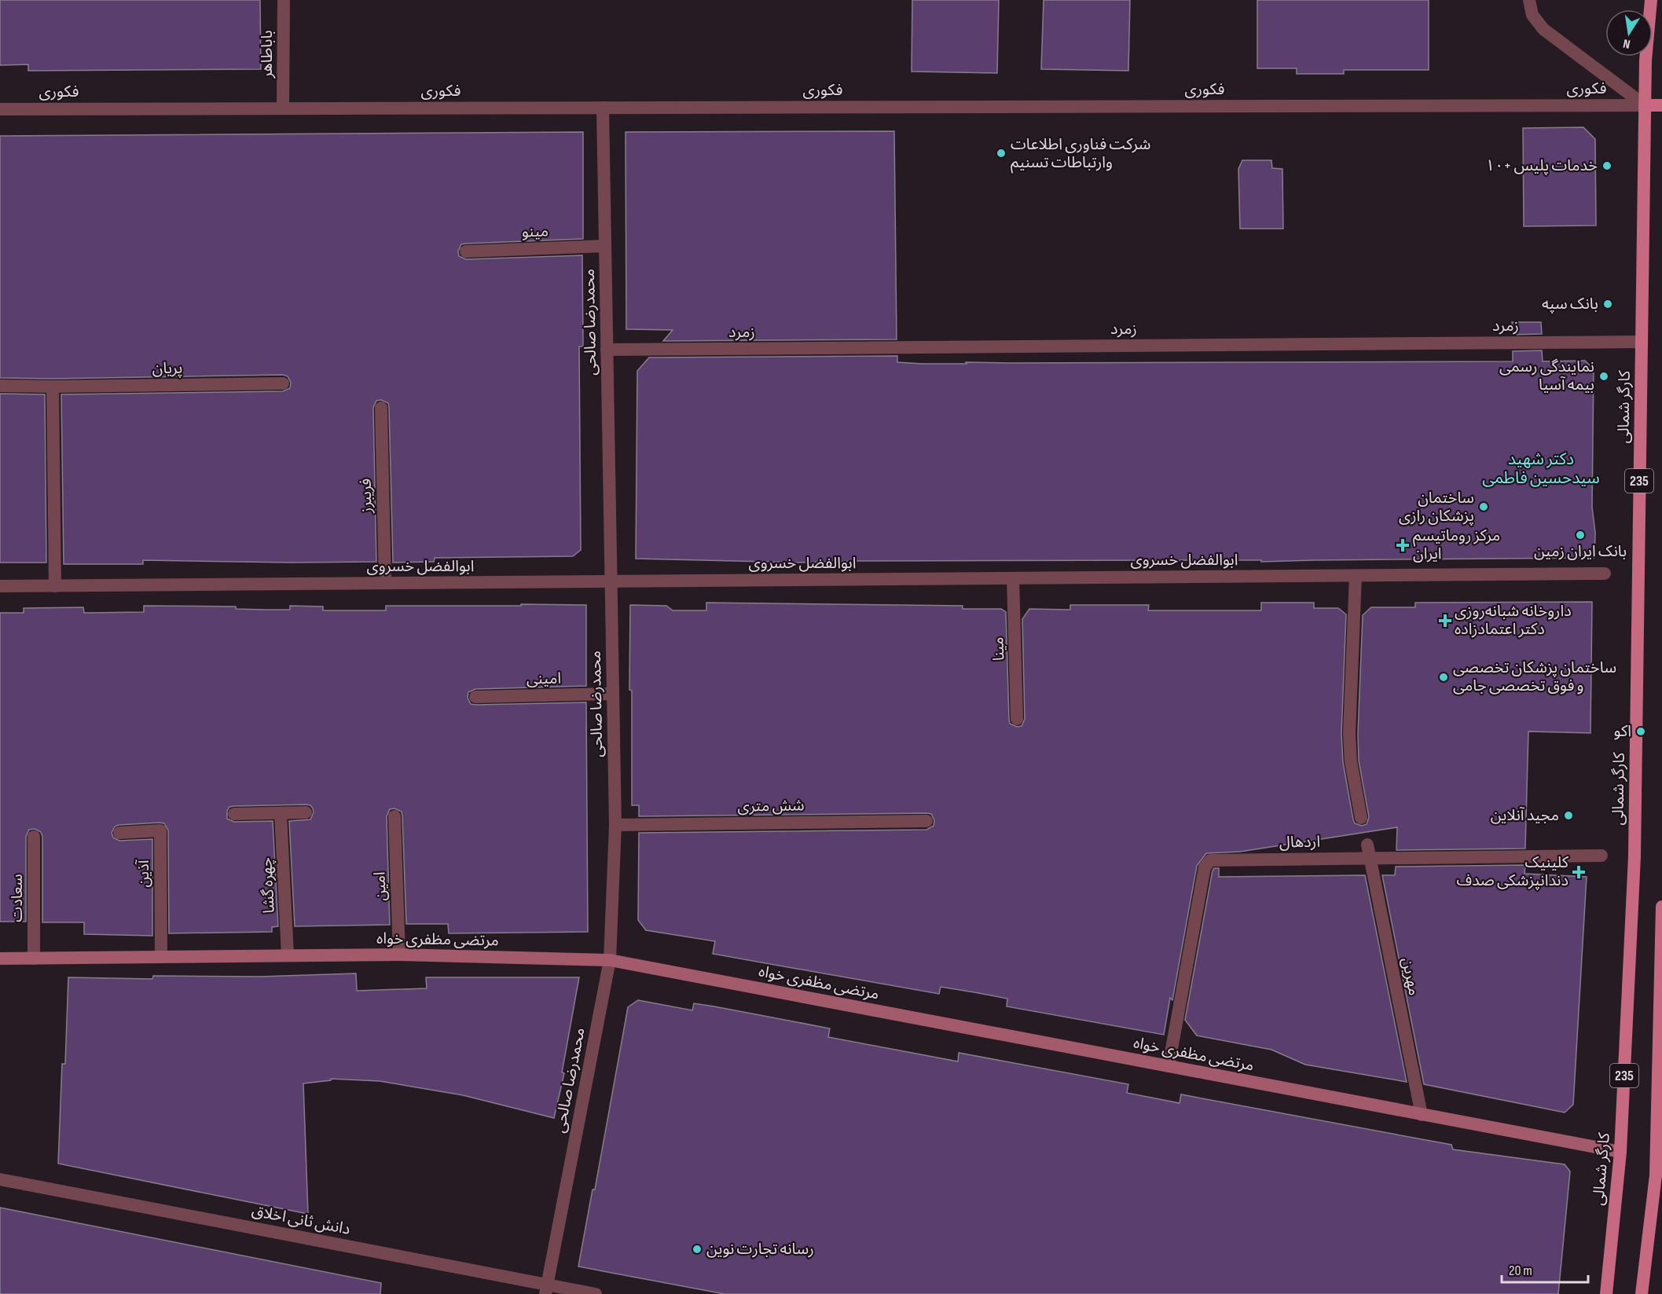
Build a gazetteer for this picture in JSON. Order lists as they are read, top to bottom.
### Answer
{
  "streets": {
    "main road": ["کارگر شمالی", "235", "مرتضی مظفری خواه"],
    "street": [
      "باباطاهر",
      "فکوری",
      "مینو",
      "محمدرضا صالحی",
      "زمرد",
      "پریان",
      "فریبرز",
      "ابوالفضل خسروی",
      "مینا",
      "امینی",
      "شش متری",
      "اردهال",
      "آذین",
      "چهره گشا",
      "امین",
      "سعادت",
      "مهرین",
      "دانش ثانی اخلاق"
    ]
  },
  "crossings": [
    ["باباطاهر", "فکوری"],
    ["فکوری", "محمدرضا صالحی"],
    ["فکوری", "کارگر شمالی"],
    ["مینو", "محمدرضا صالحی"],
    ["محمدرضا صالحی", "زمرد"],
    ["محمدرضا صالحی", "ابوالفضل خسروی"],
    ["محمدرضا صالحی", "امینی"],
    ["محمدرضا صالحی", "شش متری"],
    ["محمدرضا صالحی", "مرتضی مظفری خواه"],
    ["محمدرضا صالحی", "دانش ثانی اخلاق"],
    ["زمرد", "کارگر شمالی"],
    ["کارگر شمالی", "مرتضی مظفری خواه"],
    ["فریبرز", "ابوالفضل خسروی"],
    ["ابوالفضل خسروی", "مینا"],
    ["اردهال", "مرتضی مظفری خواه"],
    ["اردهال", "مهرین"],
    ["آذین", "مرتضی مظفری خواه"],
    ["چهره گشا", "مرتضی مظفری خواه"],
    ["امین", "مرتضی مظفری خواه"],
    ["سعادت", "مرتضی مظفری خواه"],
    ["مرتضی مظفری خواه", "مهرین"]
  ],
  "districts": ["دکتر شهید سیدحسین فاطمی"],
  "places": {
    "other": [
      "شرکت فناوری اطلاعات وارتباطات تسنیم",
      "خدمات پلیس +۱۰",
      "بانک سپه",
      "نمایندگی رسمی بیمه آسیا",
      "ساختمان پزشکان رازی",
      "بانک ایران زمین",
      "ساختمان پزشکان تخصصی و فوق تخصصی جامی",
      "اکو",
      "مجید آنلاین",
      "رسانه تجارت نوین"
    ],
    "health": ["مرکز روماتیسم ایران", "داروخانه شبانه‌روزی دکتر اعتمادزاده", "کلینیک دندانپزشکی صدف"]
  },
  "scale_bar": "20 m",
  "north": "bottom"
}
